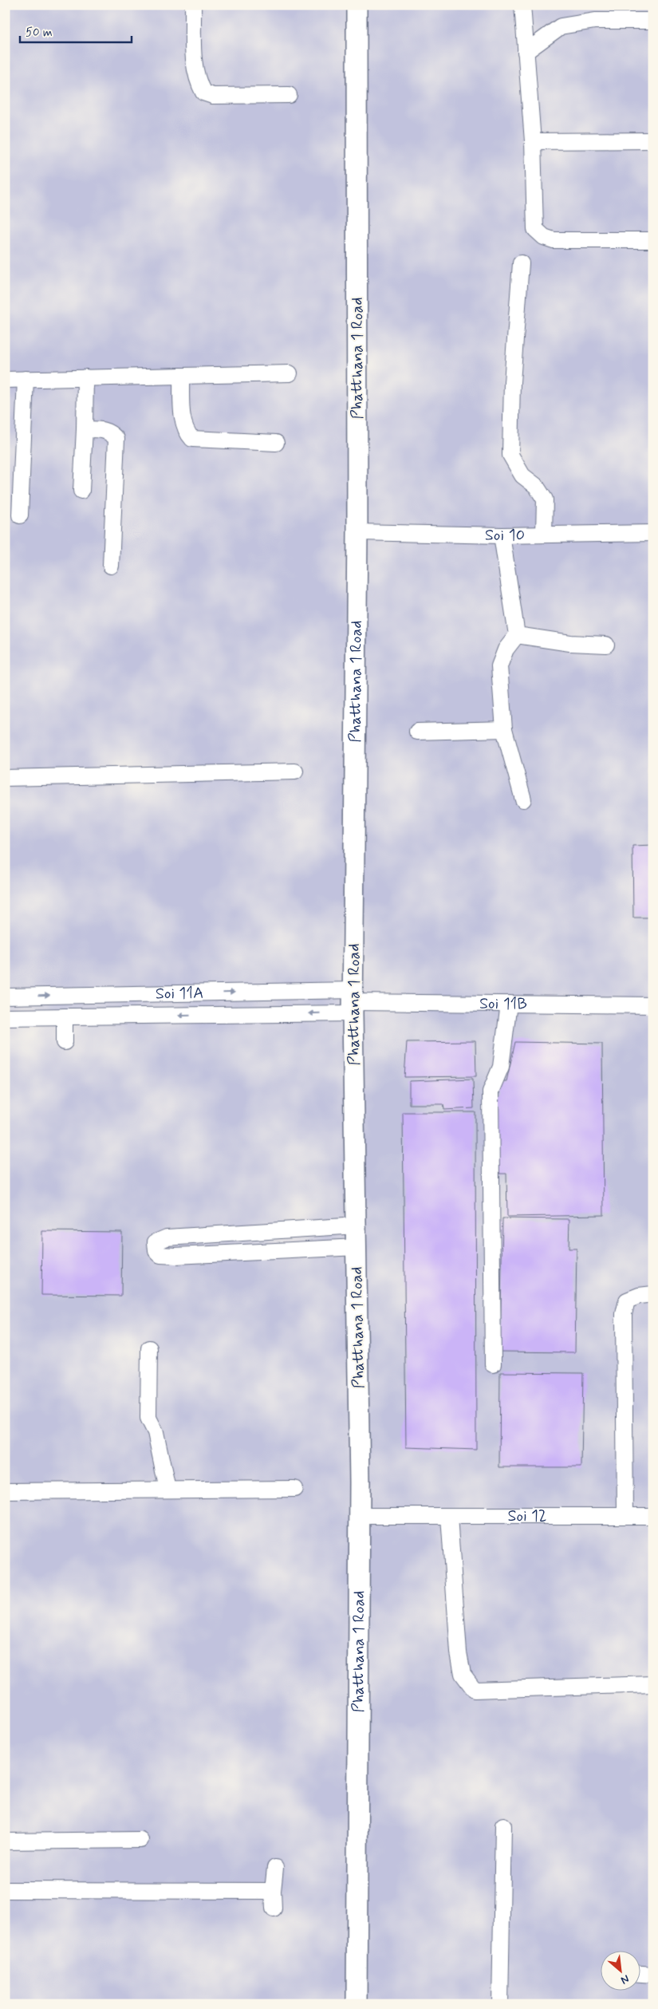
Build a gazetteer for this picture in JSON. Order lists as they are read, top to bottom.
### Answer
{
  "streets": {
    "main road": ["Phatthana 1 Road"],
    "street": [
      "Soi 10",
      "Soi 11A",
      "Soi 11B",
      "Soi 12"
    ]
  },
  "crossings": [
    ["Phatthana 1 Road", "Soi 10"],
    ["Phatthana 1 Road", "Soi 11A"],
    ["Phatthana 1 Road", "Soi 11B"],
    ["Phatthana 1 Road", "Soi 12"],
    ["Soi 11A", "Soi 11B"]
  ],
  "scale_bar": "50 m",
  "north": "bottom right"
}
